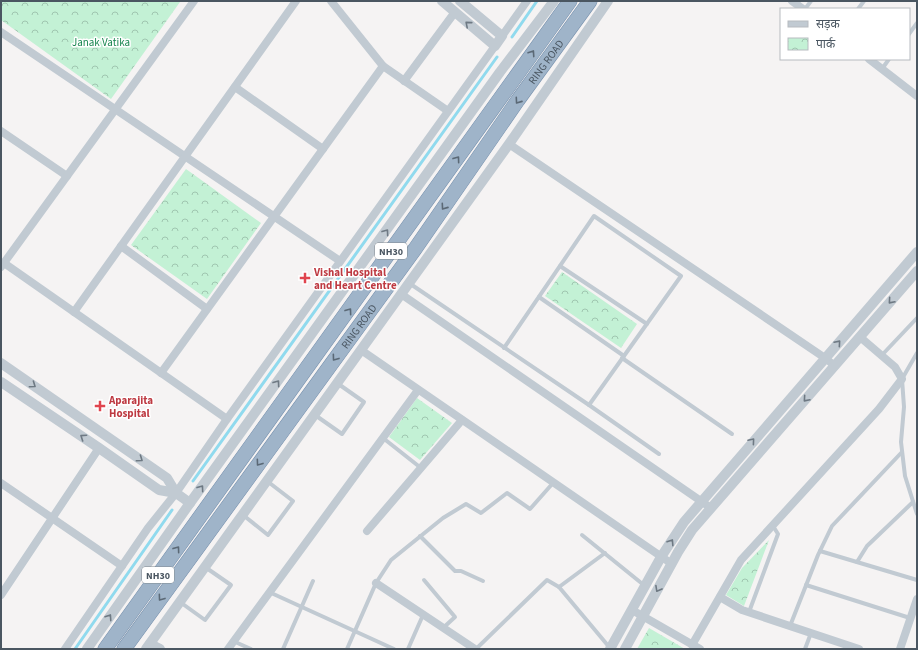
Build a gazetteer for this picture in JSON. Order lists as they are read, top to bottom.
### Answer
{
  "streets": {
    "highway": ["RING ROAD", "NH30"]
  },
  "parks": ["Janak Vatika"],
  "places": {
    "health": ["Vishal Hospital and Heart Centre", "Aparajita Hospital"]
  },
  "legend": ["सड़क", "पार्क"]
}
